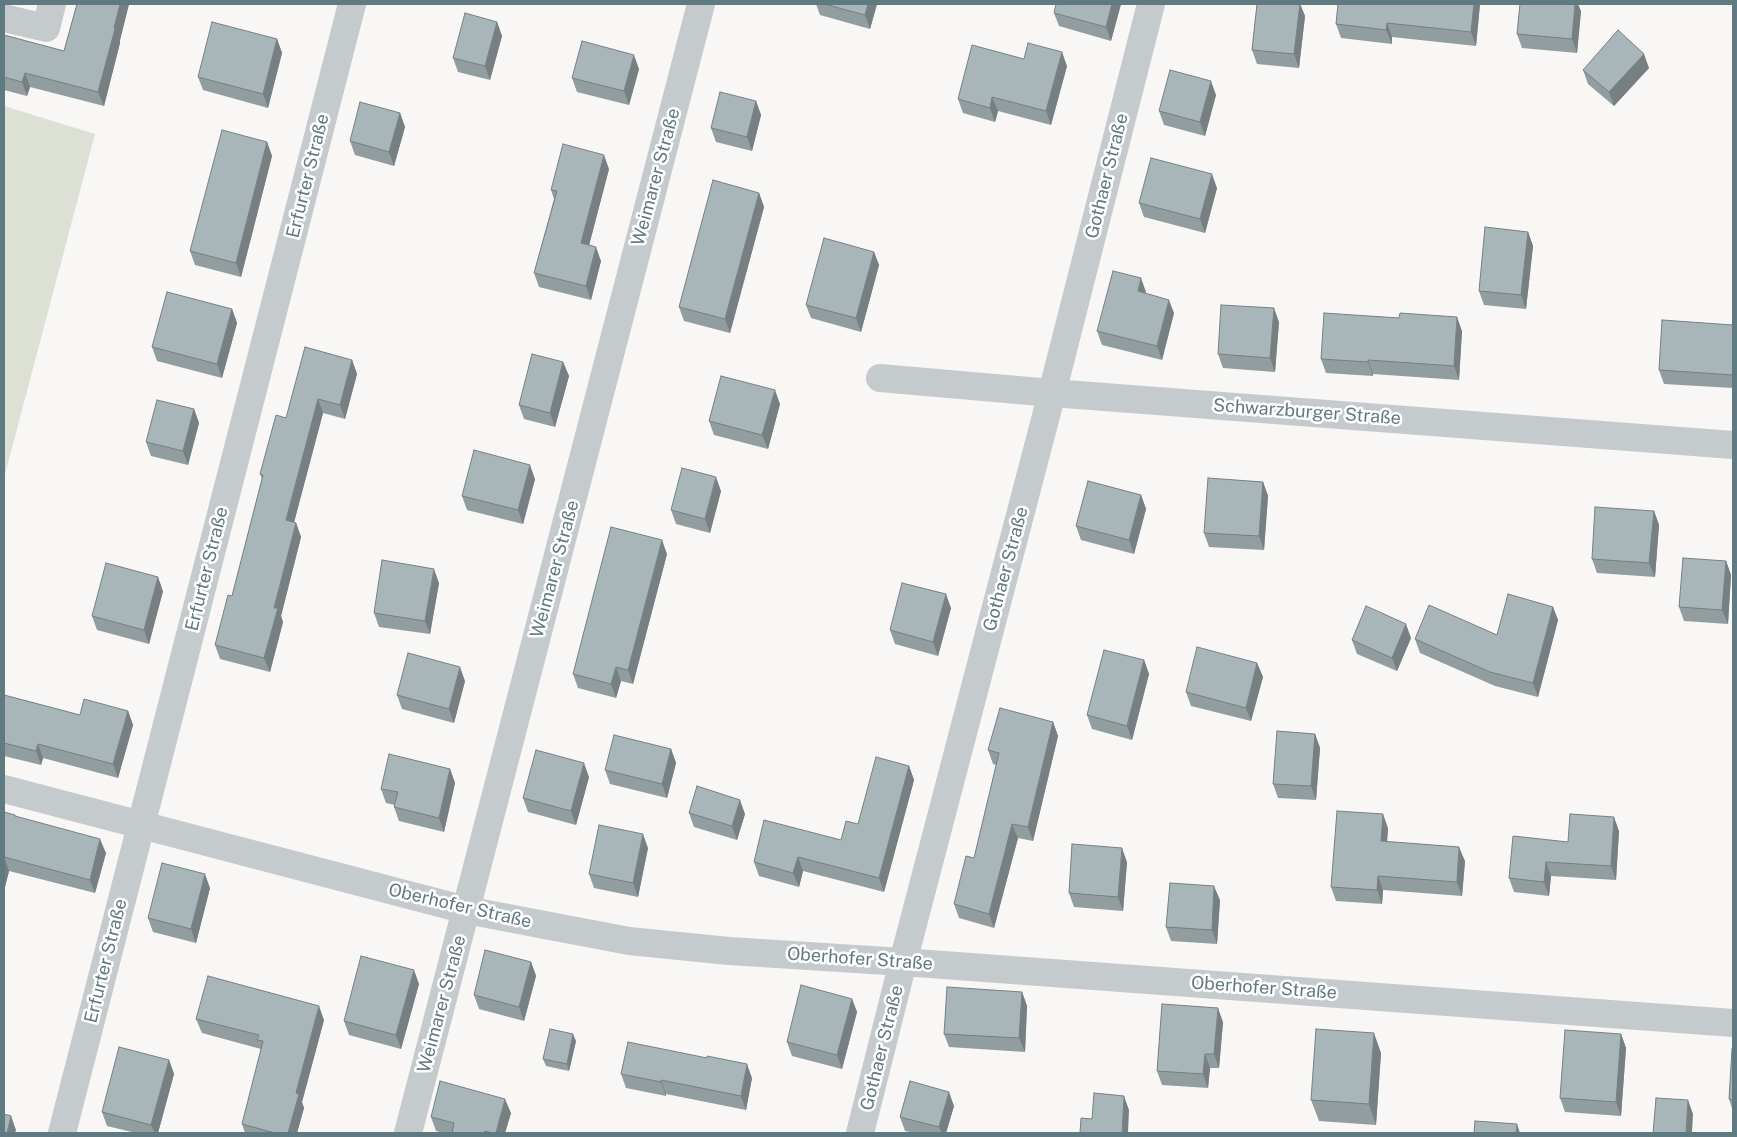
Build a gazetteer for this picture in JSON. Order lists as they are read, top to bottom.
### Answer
{
  "streets": {
    "street": [
      "Erfurter Straße",
      "Gothaer Straße",
      "Weimarer Straße",
      "Schwarzburger Straße",
      "Oberhofer Straße"
    ]
  },
  "crossings": [
    ["Erfurter Straße", "Oberhofer Straße"],
    ["Gothaer Straße", "Schwarzburger Straße"],
    ["Gothaer Straße", "Oberhofer Straße"],
    ["Weimarer Straße", "Oberhofer Straße"]
  ]
}
